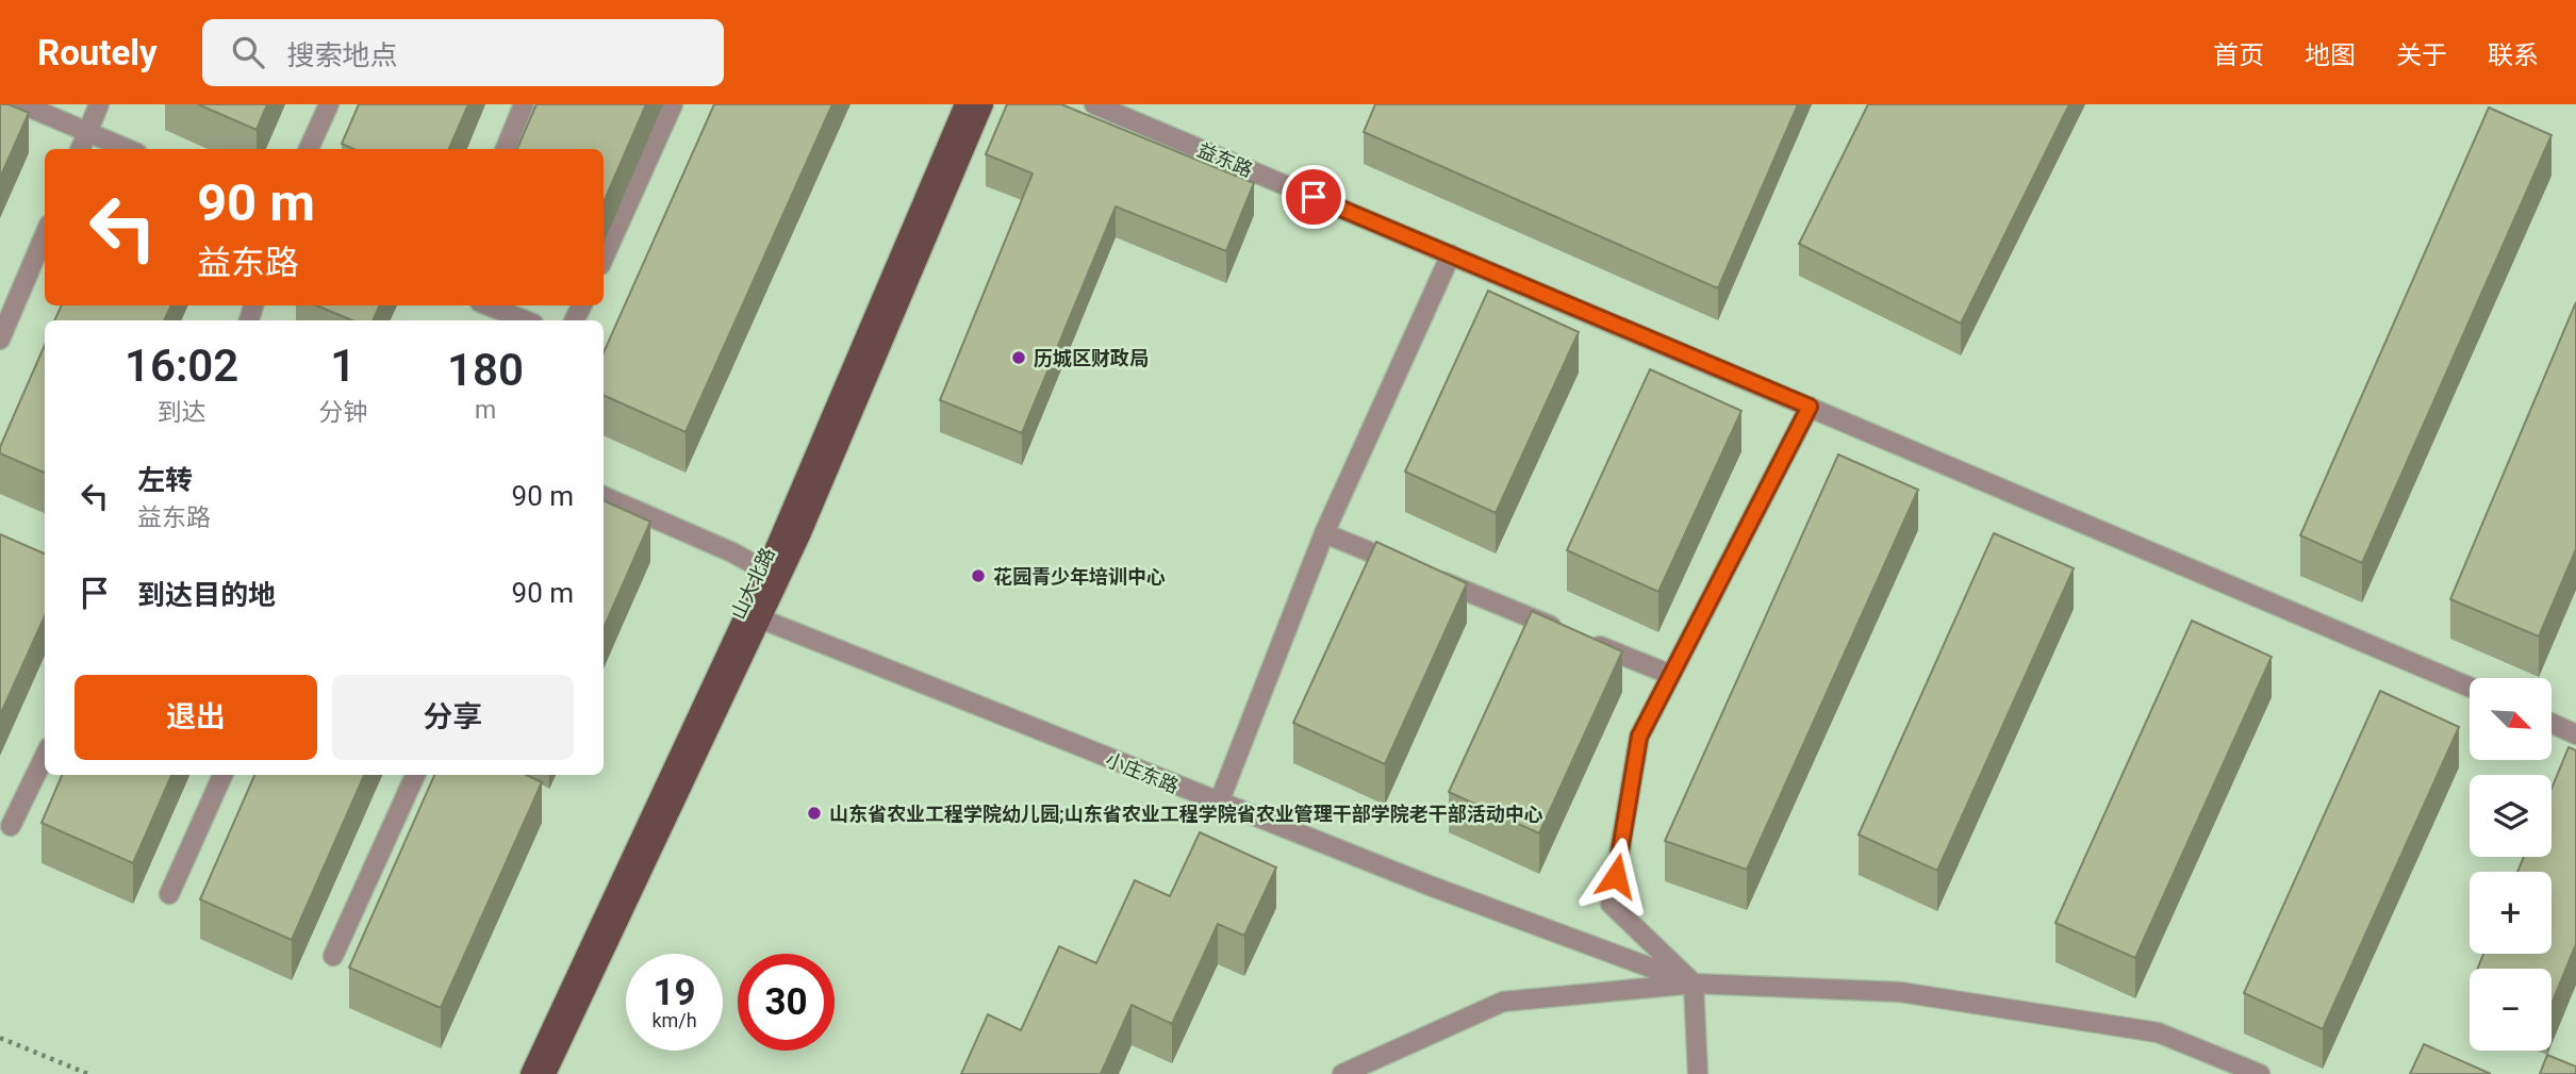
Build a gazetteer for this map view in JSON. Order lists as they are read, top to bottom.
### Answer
{
  "streets": {
    "main road": ["山大北路"],
    "street": ["益东路", "小庄东路"]
  },
  "crossings": [
    ["山大北路", "小庄东路"]
  ],
  "places": ["历城区财政局", "花园青少年培训中心", "山东省农业工程学院幼儿园;山东省农业工程学院省农业管理干部学院老干部活动中心"],
  "north": "bottom right",
  "page": {
    "header": "Routely",
    "search": "搜索地点",
    "nav": [
      "首页",
      "地图",
      "关于",
      "联系"
    ],
    "turn": ["90 m", "益东路"],
    "eta": [
      "16:02",
      "到达",
      "1",
      "分钟",
      "180",
      "m"
    ],
    "list": [
      {
        "name": "左转",
        "note": "益东路",
        "value": "90 m"
      },
      {
        "name": "到达目的地",
        "value": "90 m"
      }
    ],
    "buttons": ["退出", "分享"],
    "map_buttons": ["+", "−"],
    "speed": "19 km/h",
    "limit": "30"
  }
}
